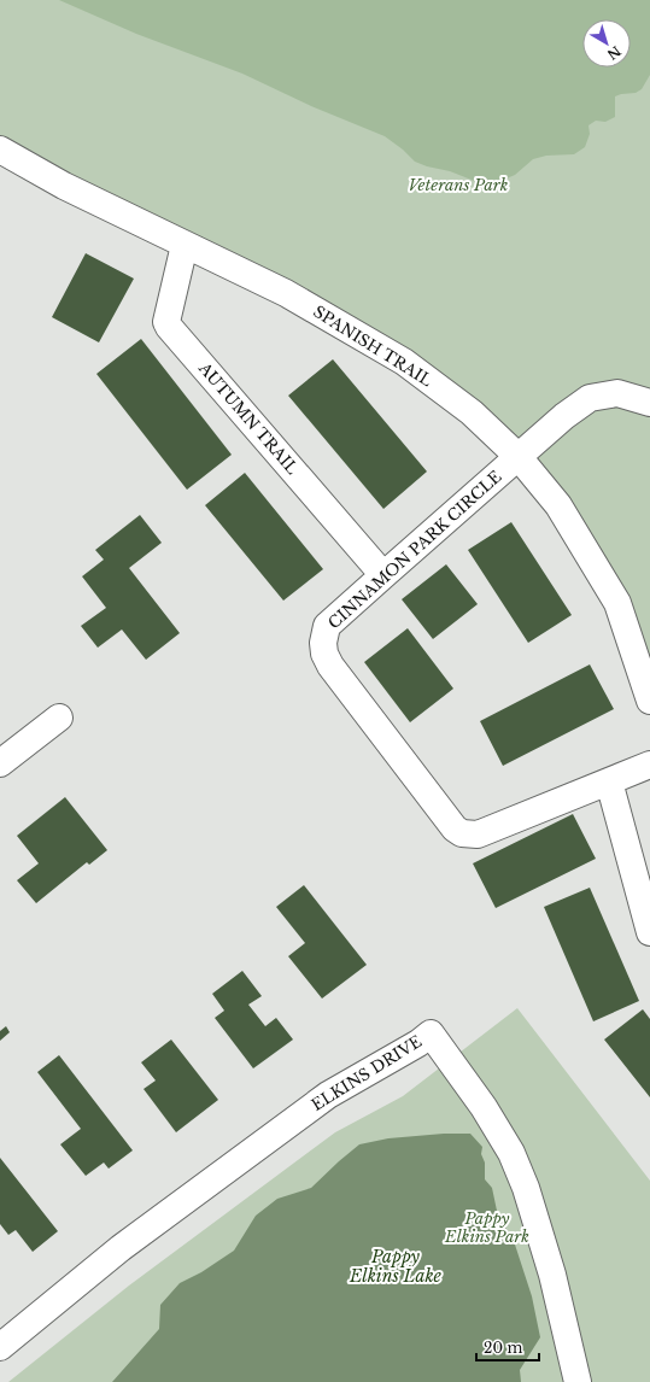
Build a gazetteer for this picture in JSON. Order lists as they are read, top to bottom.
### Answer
{
  "streets": {
    "street": [
      "SPANISH TRAIL",
      "AUTUMN TRAIL",
      "CINNAMON PARK CIRCLE",
      "ELKINS DRIVE"
    ]
  },
  "crossings": [
    ["SPANISH TRAIL", "AUTUMN TRAIL"],
    ["SPANISH TRAIL", "CINNAMON PARK CIRCLE"],
    ["AUTUMN TRAIL", "CINNAMON PARK CIRCLE"]
  ],
  "water": ["Pappy Elkins Lake"],
  "parks": ["Veterans Park", "Pappy Elkins Park"],
  "scale_bar": "20 m",
  "north": "bottom right"
}
